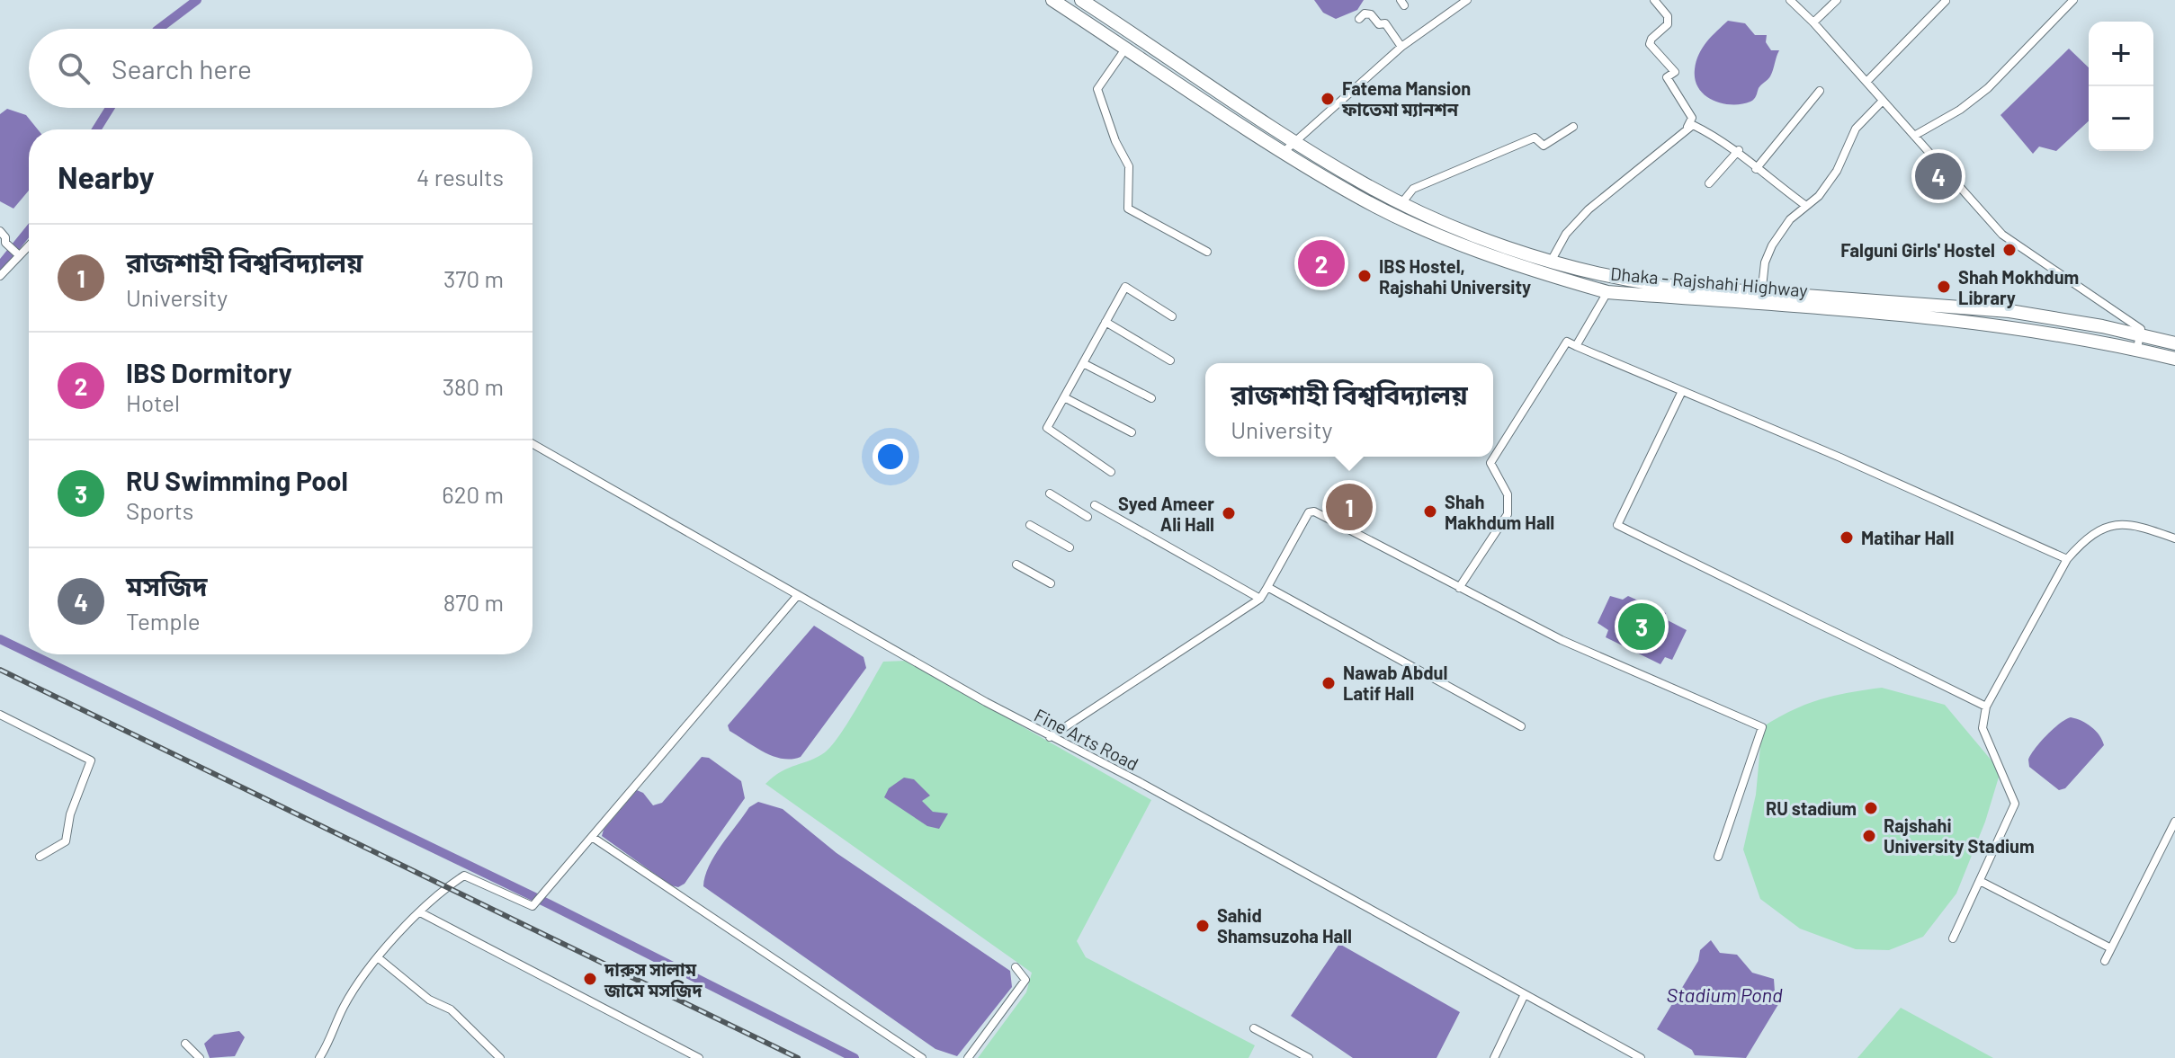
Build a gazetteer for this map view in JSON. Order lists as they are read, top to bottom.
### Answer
{
  "streets": {
    "highway": ["Dhaka - Rajshahi Highway"],
    "street": ["Fine Arts Road"]
  },
  "water": ["Stadium Pond"],
  "places": [
    "Fatema Mansion ফাতেমা ম্যানশন",
    "Falguni Girls' Hostel",
    "IBS Hostel, Rajshahi University",
    "Shah Mokhdum Library",
    "Shah Makhdum Hall",
    "Syed Ameer Ali Hall",
    "Matihar Hall",
    "Nawab Abdul Latif Hall",
    "RU stadium",
    "Rajshahi University Stadium",
    "Sahid Shamsuzoha Hall",
    "দারুস সালাম জামে মসজিদ"
  ],
  "page": {
    "map_buttons": ["+", "−"],
    "search": "Search here",
    "heading": ["Nearby", "4 results"],
    "pins": [
      "4",
      "2",
      "1",
      "3"
    ],
    "list": [
      {
        "mark": "1",
        "name": "রাজশাহী বিশ্ববিদ্যালয়",
        "note": "University",
        "value": "370 m"
      },
      {
        "mark": "2",
        "name": "IBS Dormitory",
        "note": "Hotel",
        "value": "380 m"
      },
      {
        "mark": "3",
        "name": "RU Swimming Pool",
        "note": "Sports",
        "value": "620 m"
      },
      {
        "mark": "4",
        "name": "মসজিদ",
        "note": "Temple",
        "value": "870 m"
      }
    ],
    "popup": ["রাজশাহী বিশ্ববিদ্যালয়", "University"]
  }
}
